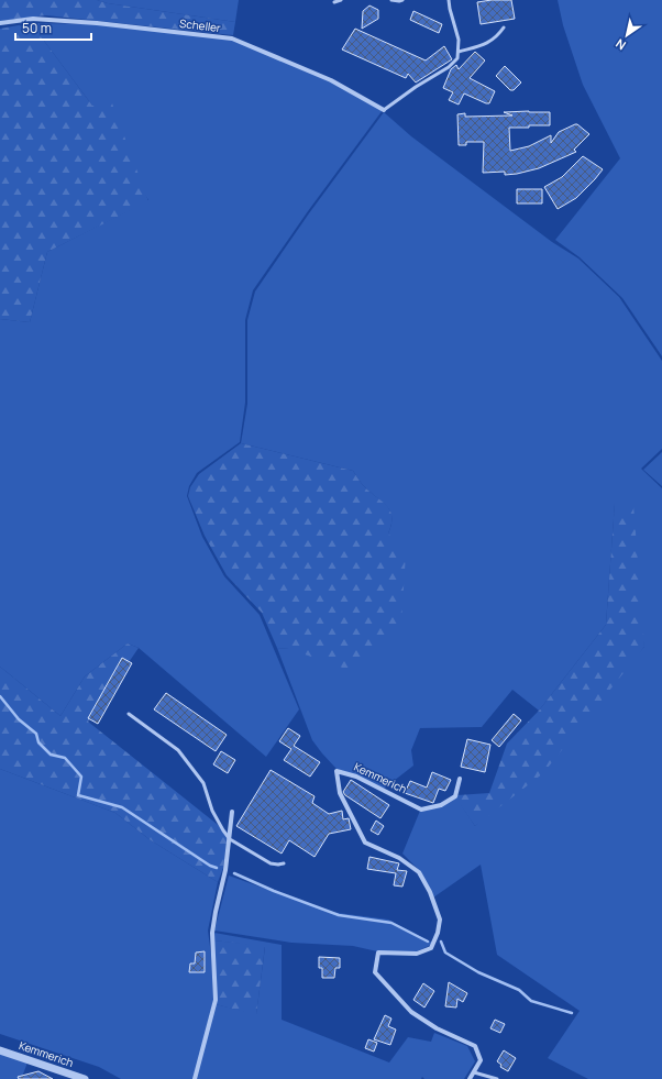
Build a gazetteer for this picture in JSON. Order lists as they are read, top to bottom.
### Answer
{
  "streets": {
    "street": ["Scheller", "Kemmerich"]
  },
  "scale_bar": "50 m",
  "north": "bottom left"
}
